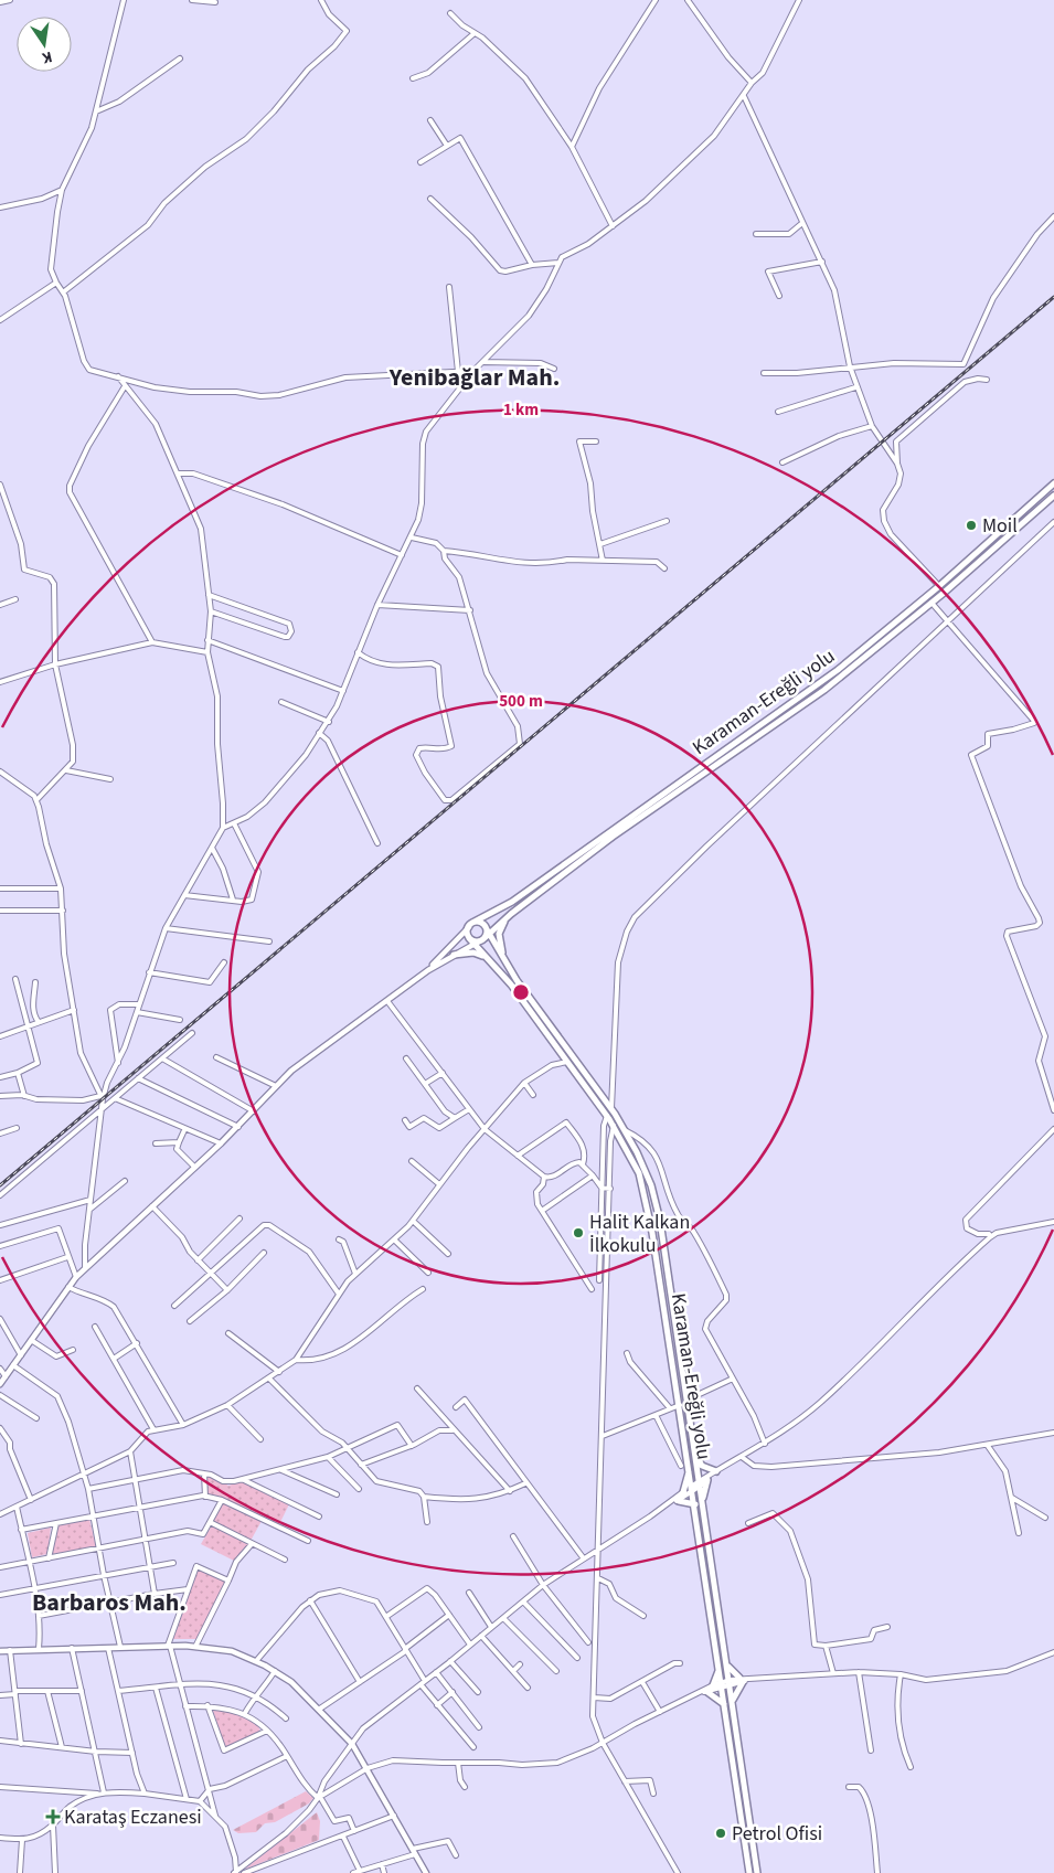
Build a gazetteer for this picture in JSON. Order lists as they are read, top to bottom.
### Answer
{
  "streets": {
    "highway": ["Karaman-Ereğli yolu"]
  },
  "districts": ["Yenibağlar Mah.", "Barbaros Mah."],
  "places": {
    "other": ["Moil", "Halit Kalkan İlkokulu", "Petrol Ofisi"],
    "health": ["Karataş Eczanesi"]
  },
  "north": "bottom",
  "rings": ["1 km", "500 m"]
}
